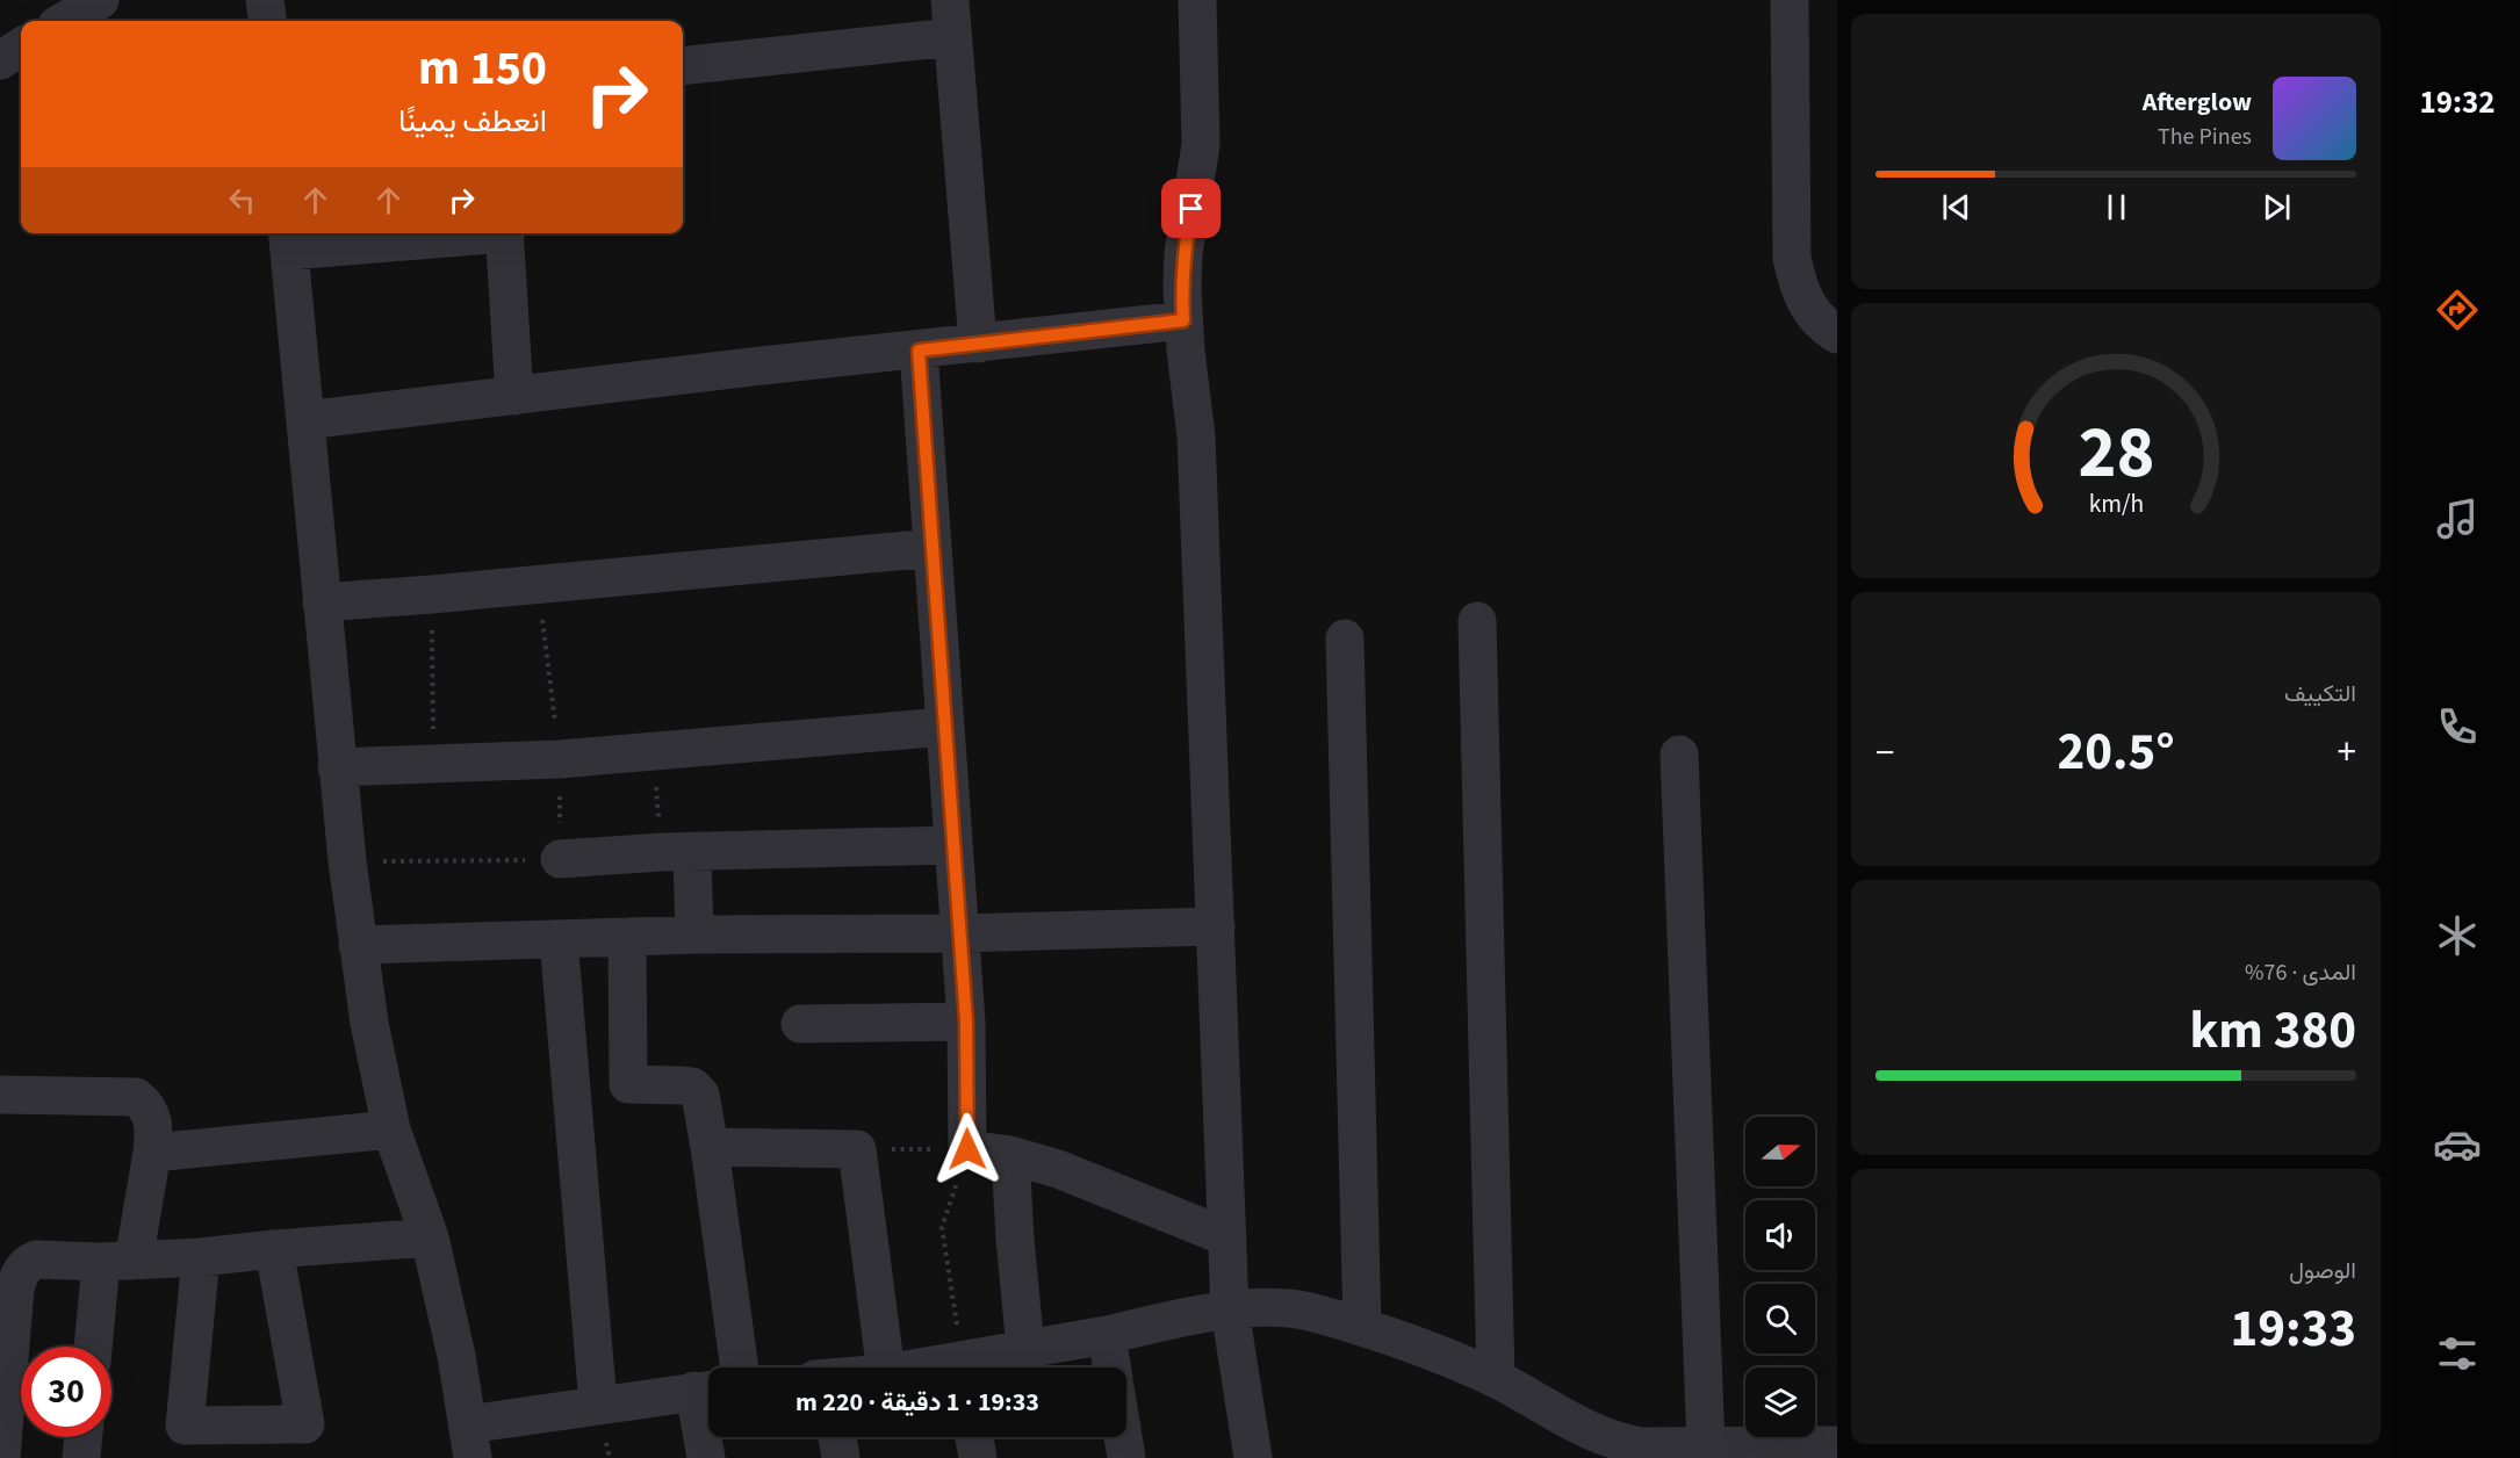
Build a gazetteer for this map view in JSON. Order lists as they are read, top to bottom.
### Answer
{
  "north": "right",
  "page": {
    "tabs": "19:32",
    "turn": ["150 m", "انعطف يمينًا"],
    "song": ["Afterglow", "The Pines"],
    "tile": [
      "التكييف",
      ["المدى · 76%", "380 km"],
      ["الوصول", "19:33"]
    ],
    "heat": ["−", "20.5°", "+"],
    "limit": "30",
    "trip": "19:33 · 1 دقيقة · 220 m",
    "gauge": ["28", "km/h"]
  }
}
